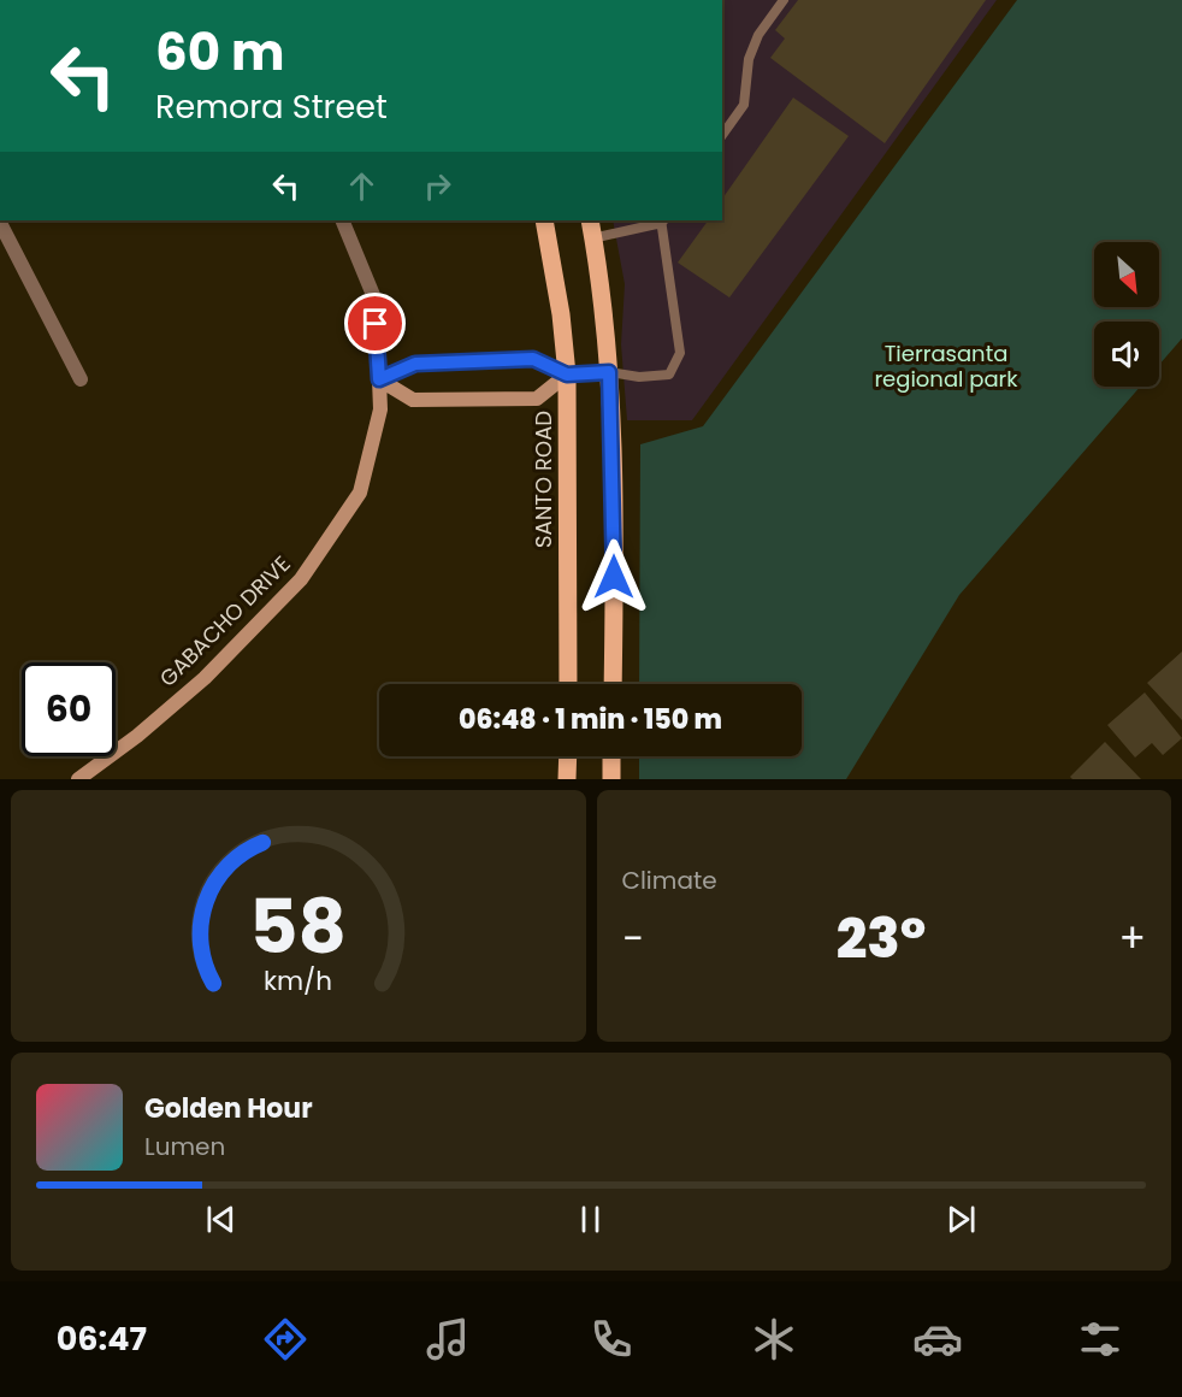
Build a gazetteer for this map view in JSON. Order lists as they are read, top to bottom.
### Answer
{
  "streets": {
    "main road": ["SANTO ROAD"],
    "street": ["GABACHO DRIVE"]
  },
  "parks": ["Tierrasanta regional park"],
  "north": "bottom right",
  "page": {
    "turn": ["60 m", "Remora Street"],
    "limit": "60",
    "trip": "06:48 · 1 min · 150 m",
    "tile": "Climate",
    "heat": ["−", "23°", "+"],
    "song": ["Golden Hour", "Lumen"],
    "tabs": "06:47",
    "gauge": ["58", "km/h"]
  }
}
